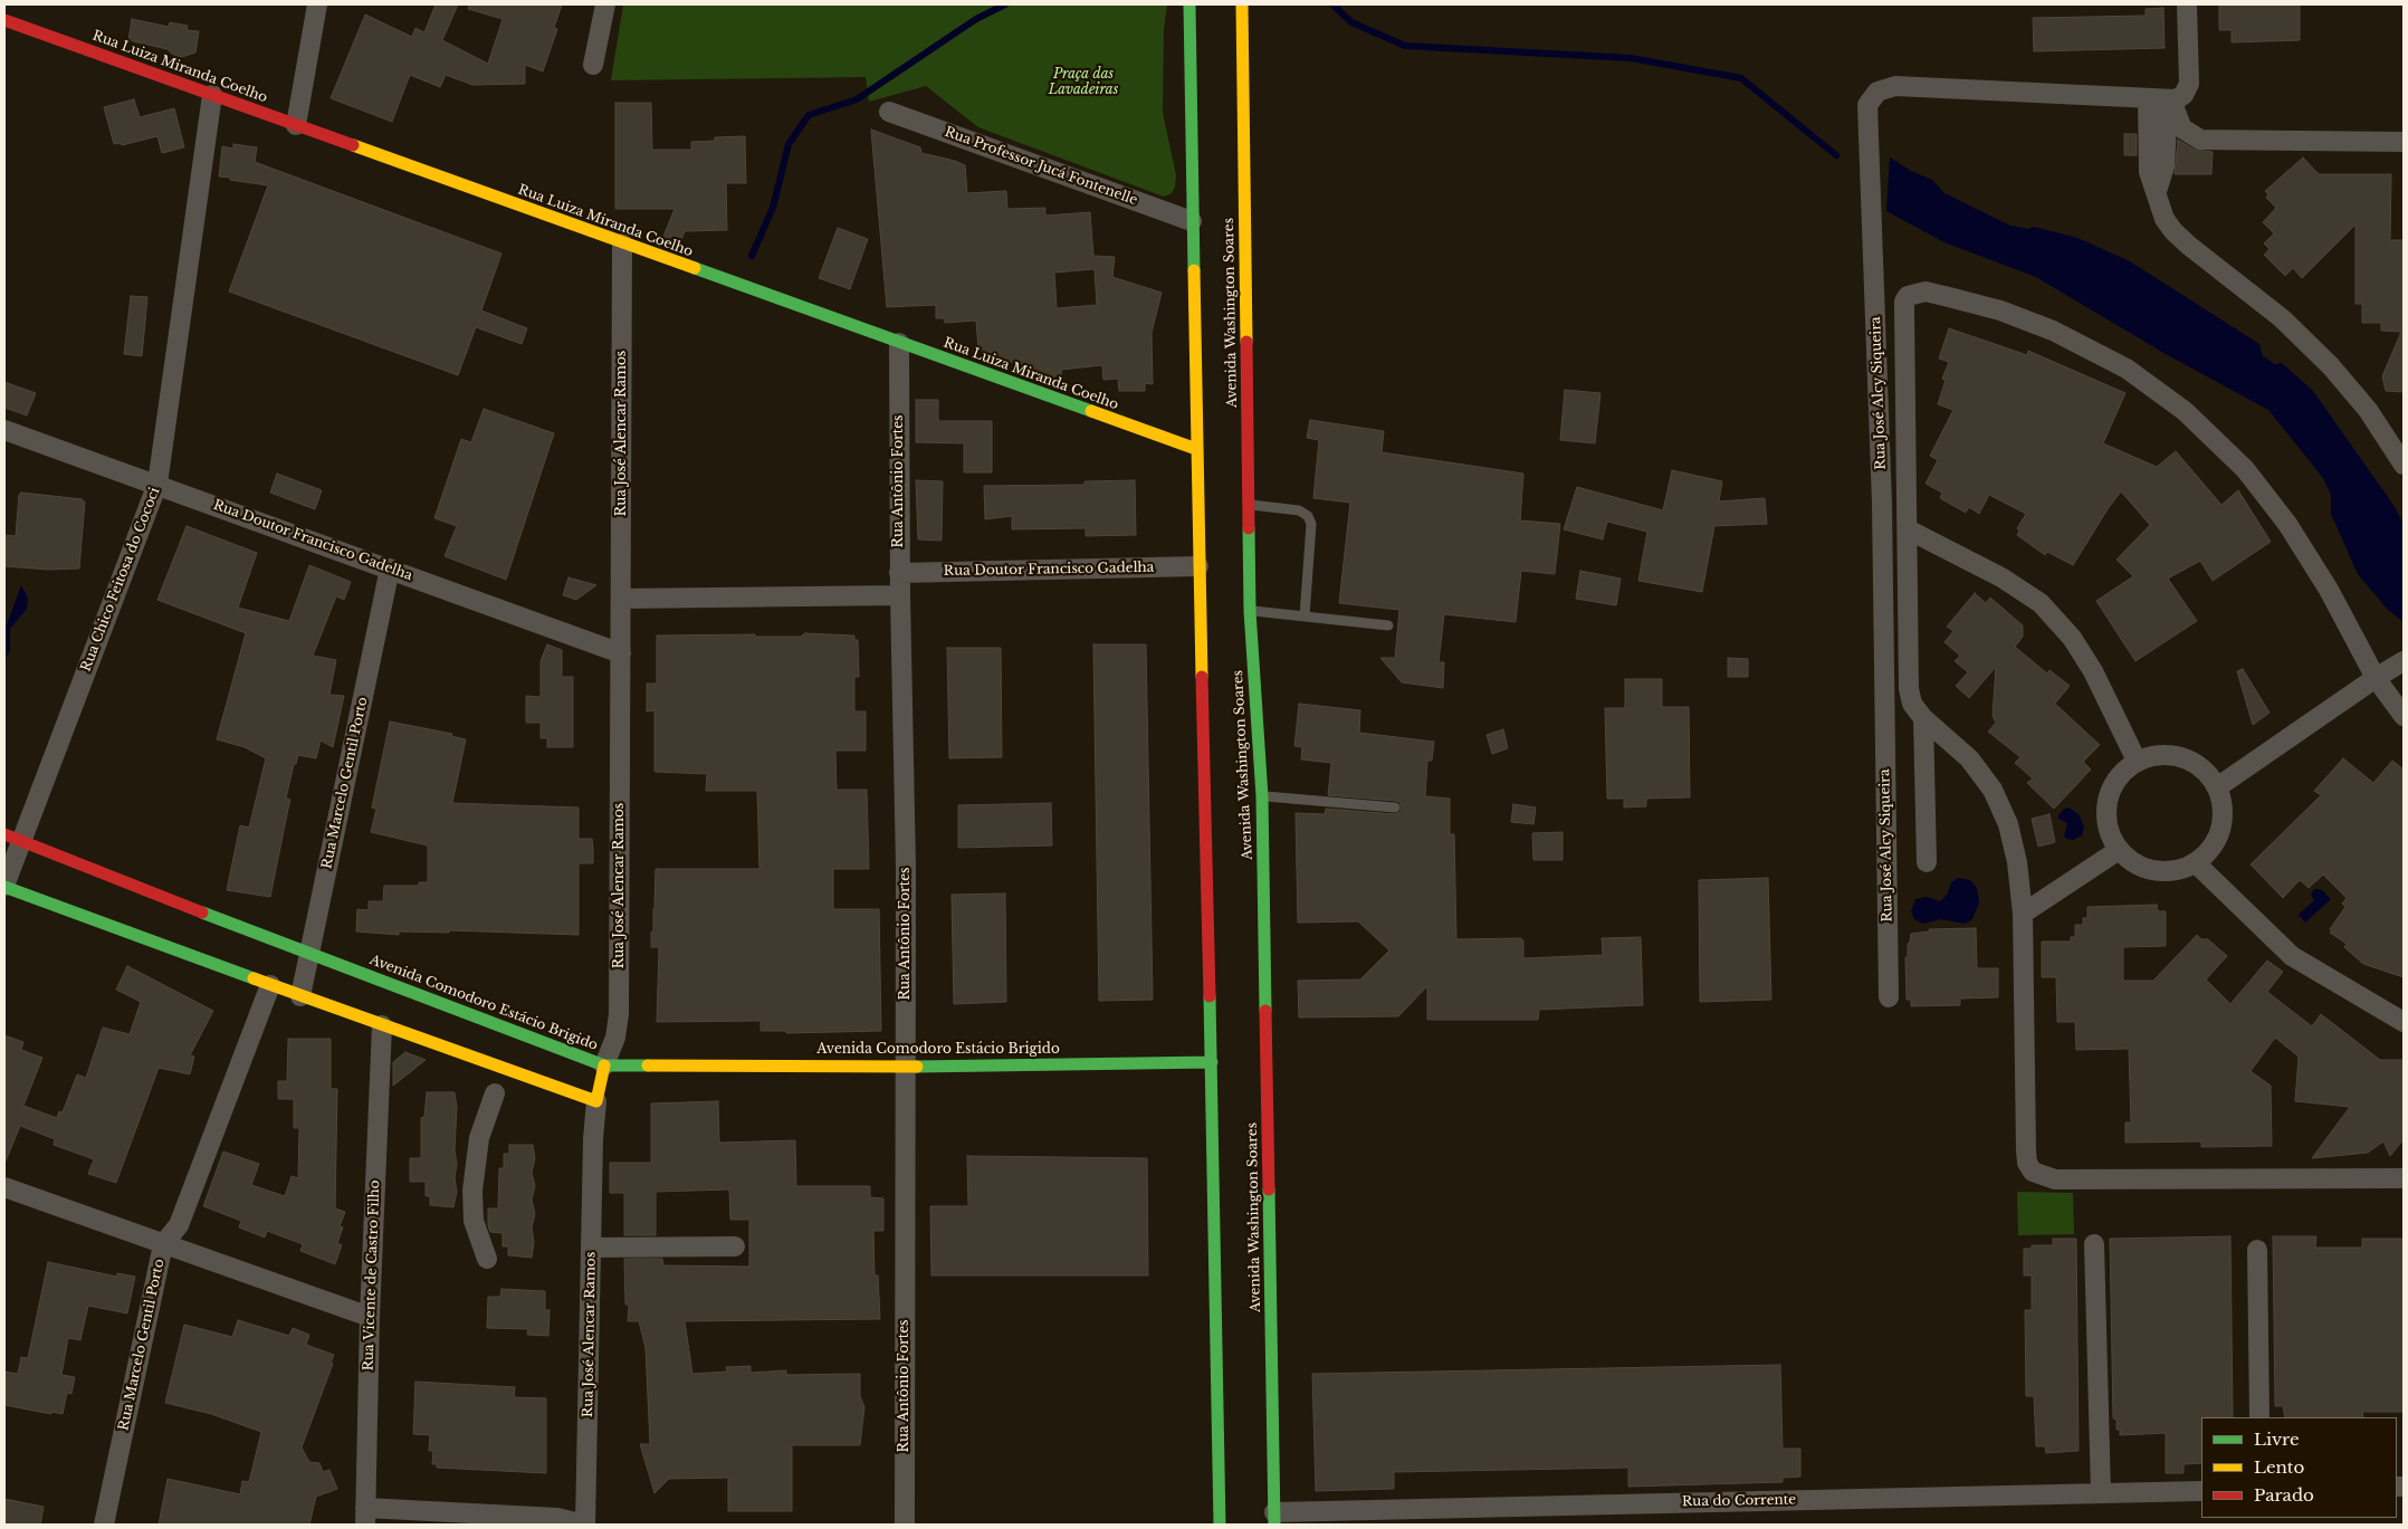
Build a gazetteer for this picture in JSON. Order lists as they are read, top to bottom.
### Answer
{
  "streets": {
    "main road": [
      "Rua Luiza Miranda Coelho",
      "Avenida Washington Soares",
      "Rua José Alencar Ramos",
      "Avenida Comodoro Estácio Brigido"
    ],
    "street": [
      "Rua Professor Jucá Fontenelle",
      "Rua José Alcy Siqueira",
      "Rua Antônio Fortes",
      "Rua Doutor Francisco Gadelha",
      "Rua Chico Feitosa do Cococi",
      "Rua Marcelo Gentil Porto",
      "Rua Vicente de Castro Filho",
      "Rua do Corrente"
    ]
  },
  "crossings": [
    ["Rua Luiza Miranda Coelho", "Rua José Alencar Ramos"],
    ["Rua Luiza Miranda Coelho", "Rua Antônio Fortes"],
    ["Rua Luiza Miranda Coelho", "Rua Chico Feitosa do Cococi"],
    ["Avenida Washington Soares", "Rua do Corrente"],
    ["Rua José Alencar Ramos", "Rua Doutor Francisco Gadelha"],
    ["Rua José Alencar Ramos", "Avenida Comodoro Estácio Brigido"],
    ["Rua Antônio Fortes", "Rua Doutor Francisco Gadelha"],
    ["Rua Antônio Fortes", "Avenida Comodoro Estácio Brigido"],
    ["Rua Doutor Francisco Gadelha", "Rua Chico Feitosa do Cococi"],
    ["Rua Doutor Francisco Gadelha", "Rua Marcelo Gentil Porto"],
    ["Rua Chico Feitosa do Cococi", "Avenida Comodoro Estácio Brigido"],
    ["Rua Marcelo Gentil Porto", "Avenida Comodoro Estácio Brigido"]
  ],
  "parks": ["Praça das Lavadeiras"],
  "legend": ["Livre", "Lento", "Parado"]
}
